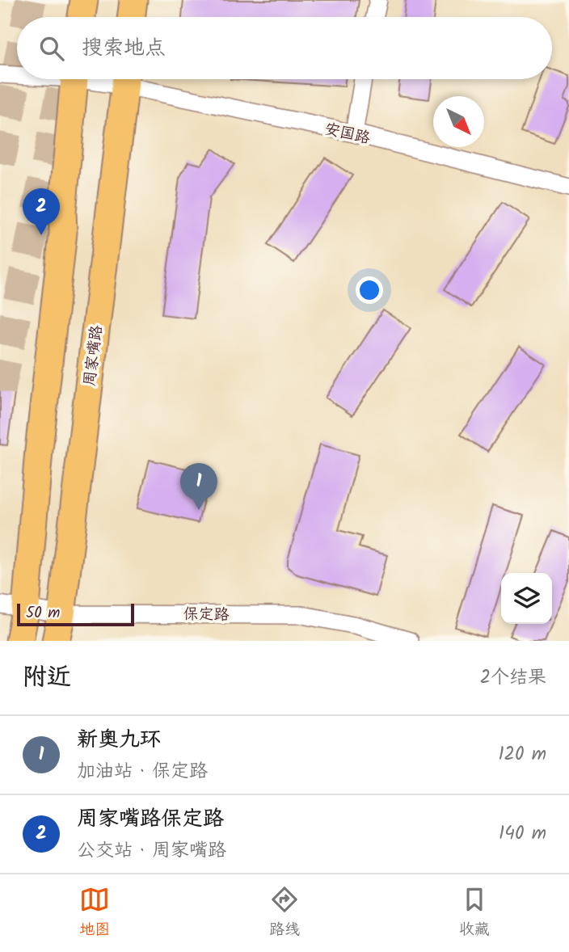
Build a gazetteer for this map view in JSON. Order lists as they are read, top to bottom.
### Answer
{
  "streets": {
    "main road": ["周家嘴路"],
    "street": ["安国路", "保定路"]
  },
  "crossings": [
    ["周家嘴路", "保定路"]
  ],
  "scale_bar": "50 m",
  "north": "bottom right",
  "page": {
    "search": "搜索地点",
    "pins": ["2", "1"],
    "scale": "50 m",
    "heading": ["附近", "2个结果"],
    "list": [
      {
        "mark": "1",
        "name": "新奥九环",
        "note": "加油站 · 保定路",
        "value": "120 m"
      },
      {
        "mark": "2",
        "name": "周家嘴路保定路",
        "note": "公交站 · 周家嘴路",
        "value": "140 m"
      }
    ],
    "nav": ["地图", "路线", "收藏"]
  }
}
